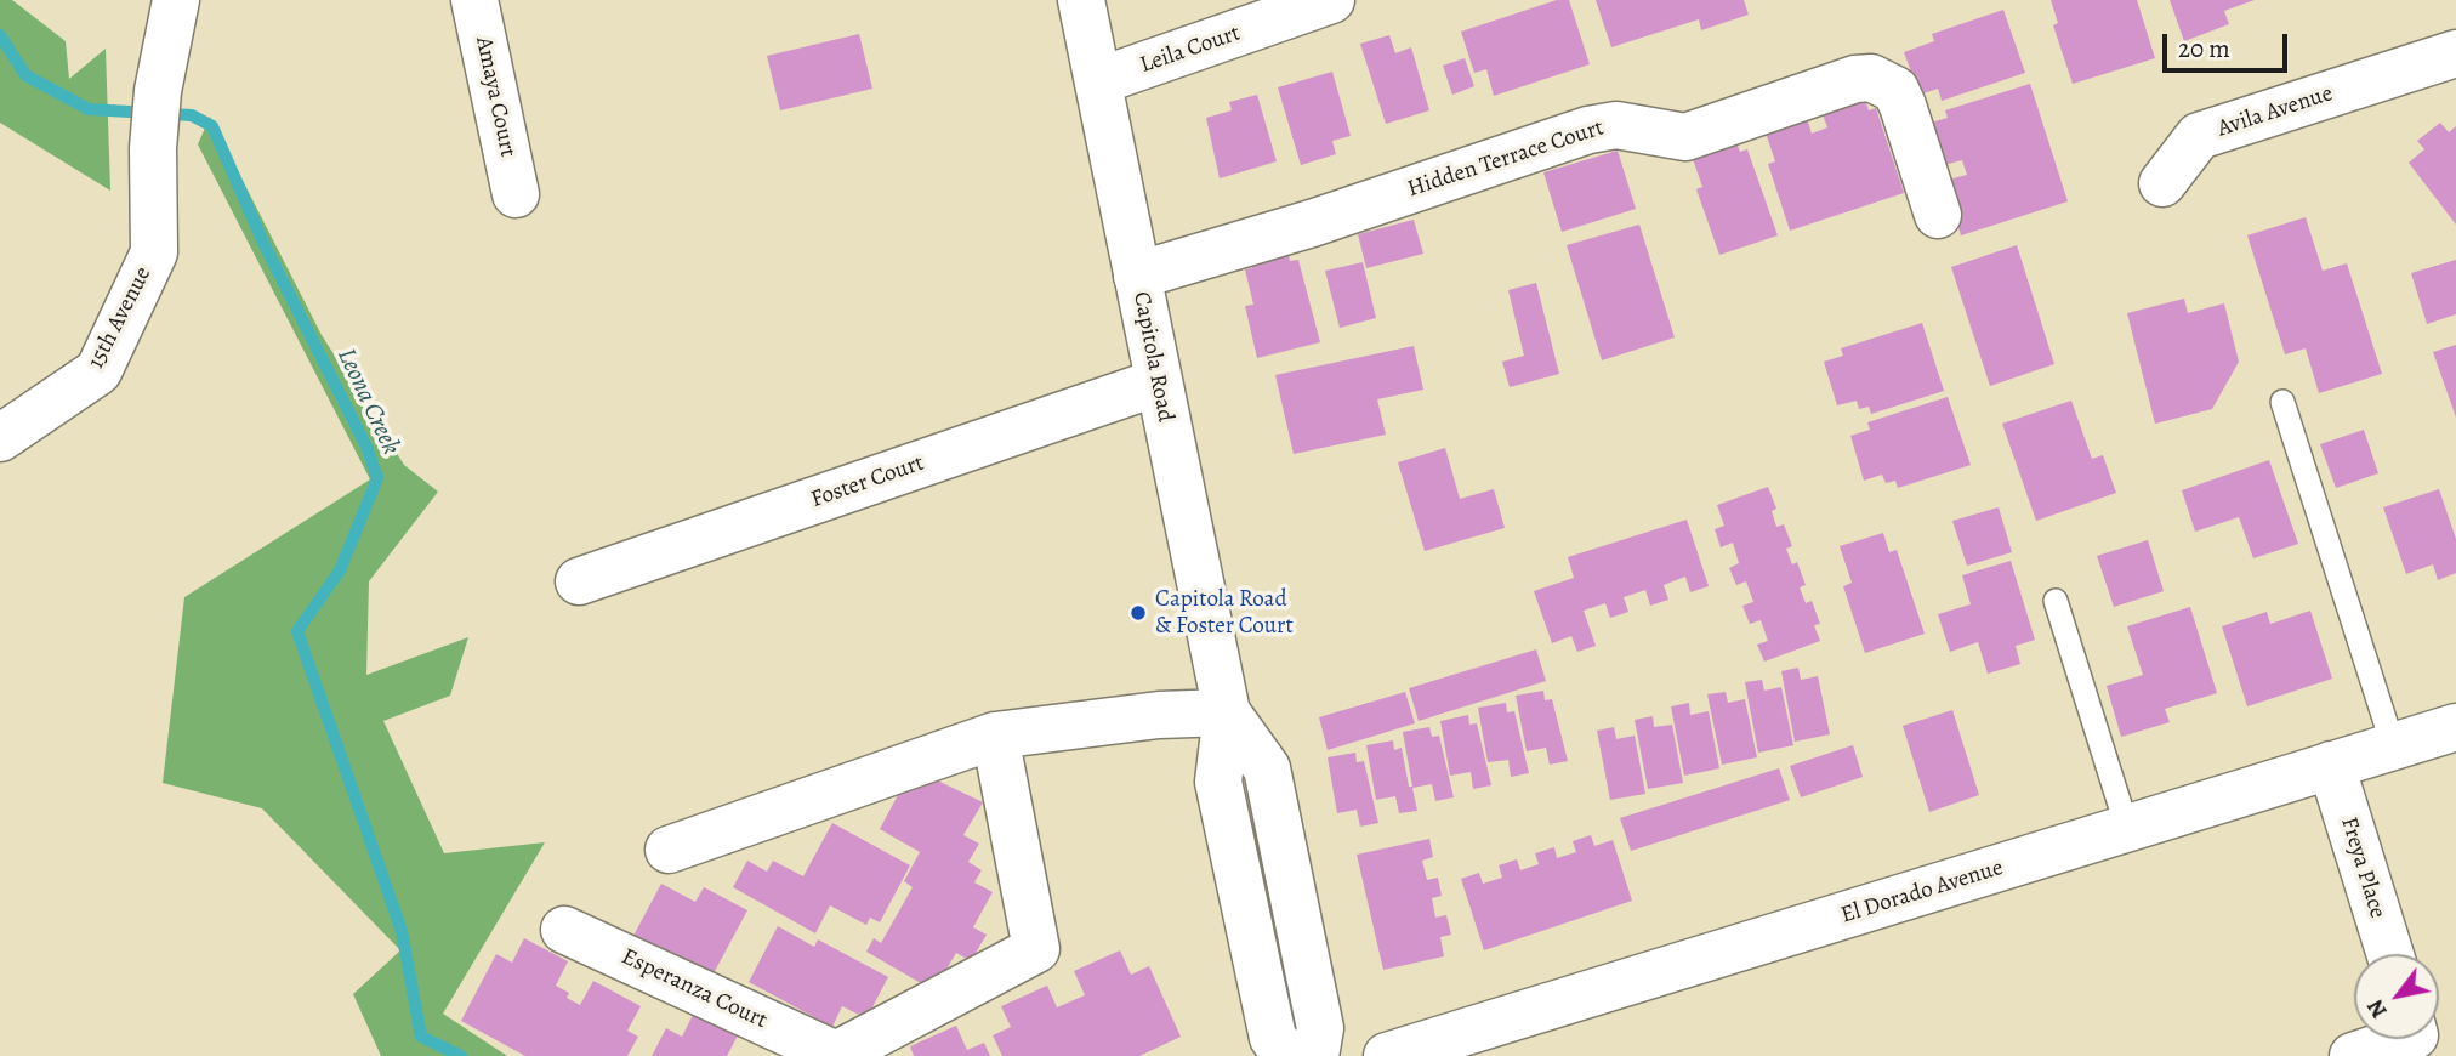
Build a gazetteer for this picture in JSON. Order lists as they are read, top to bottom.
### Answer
{
  "streets": {
    "street": [
      "Leila Court",
      "Amaya Court",
      "Avila Avenue",
      "Hidden Terrace Court",
      "15th Avenue",
      "Capitola Road",
      "Foster Court",
      "Freya Place",
      "El Dorado Avenue",
      "Esperanza Court"
    ]
  },
  "crossings": [
    ["Leila Court", "Capitola Road"],
    ["Hidden Terrace Court", "Capitola Road"],
    ["Capitola Road", "Foster Court"],
    ["Freya Place", "El Dorado Avenue"]
  ],
  "water": ["Leona Creek"],
  "places": ["Capitola Road & Foster Court"],
  "scale_bar": "20 m",
  "north": "bottom left"
}
